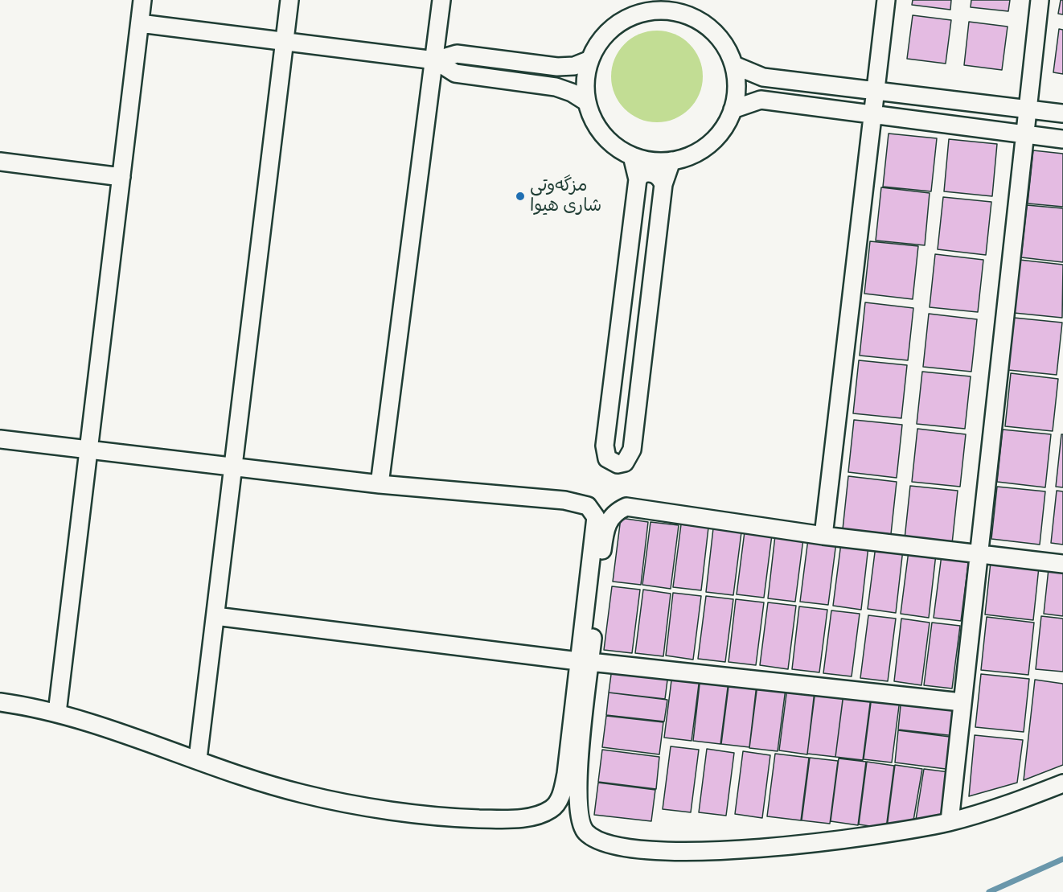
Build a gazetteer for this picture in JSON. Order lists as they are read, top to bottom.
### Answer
{
  "places": ["مزگەوتی شاری هیوا"]
}
